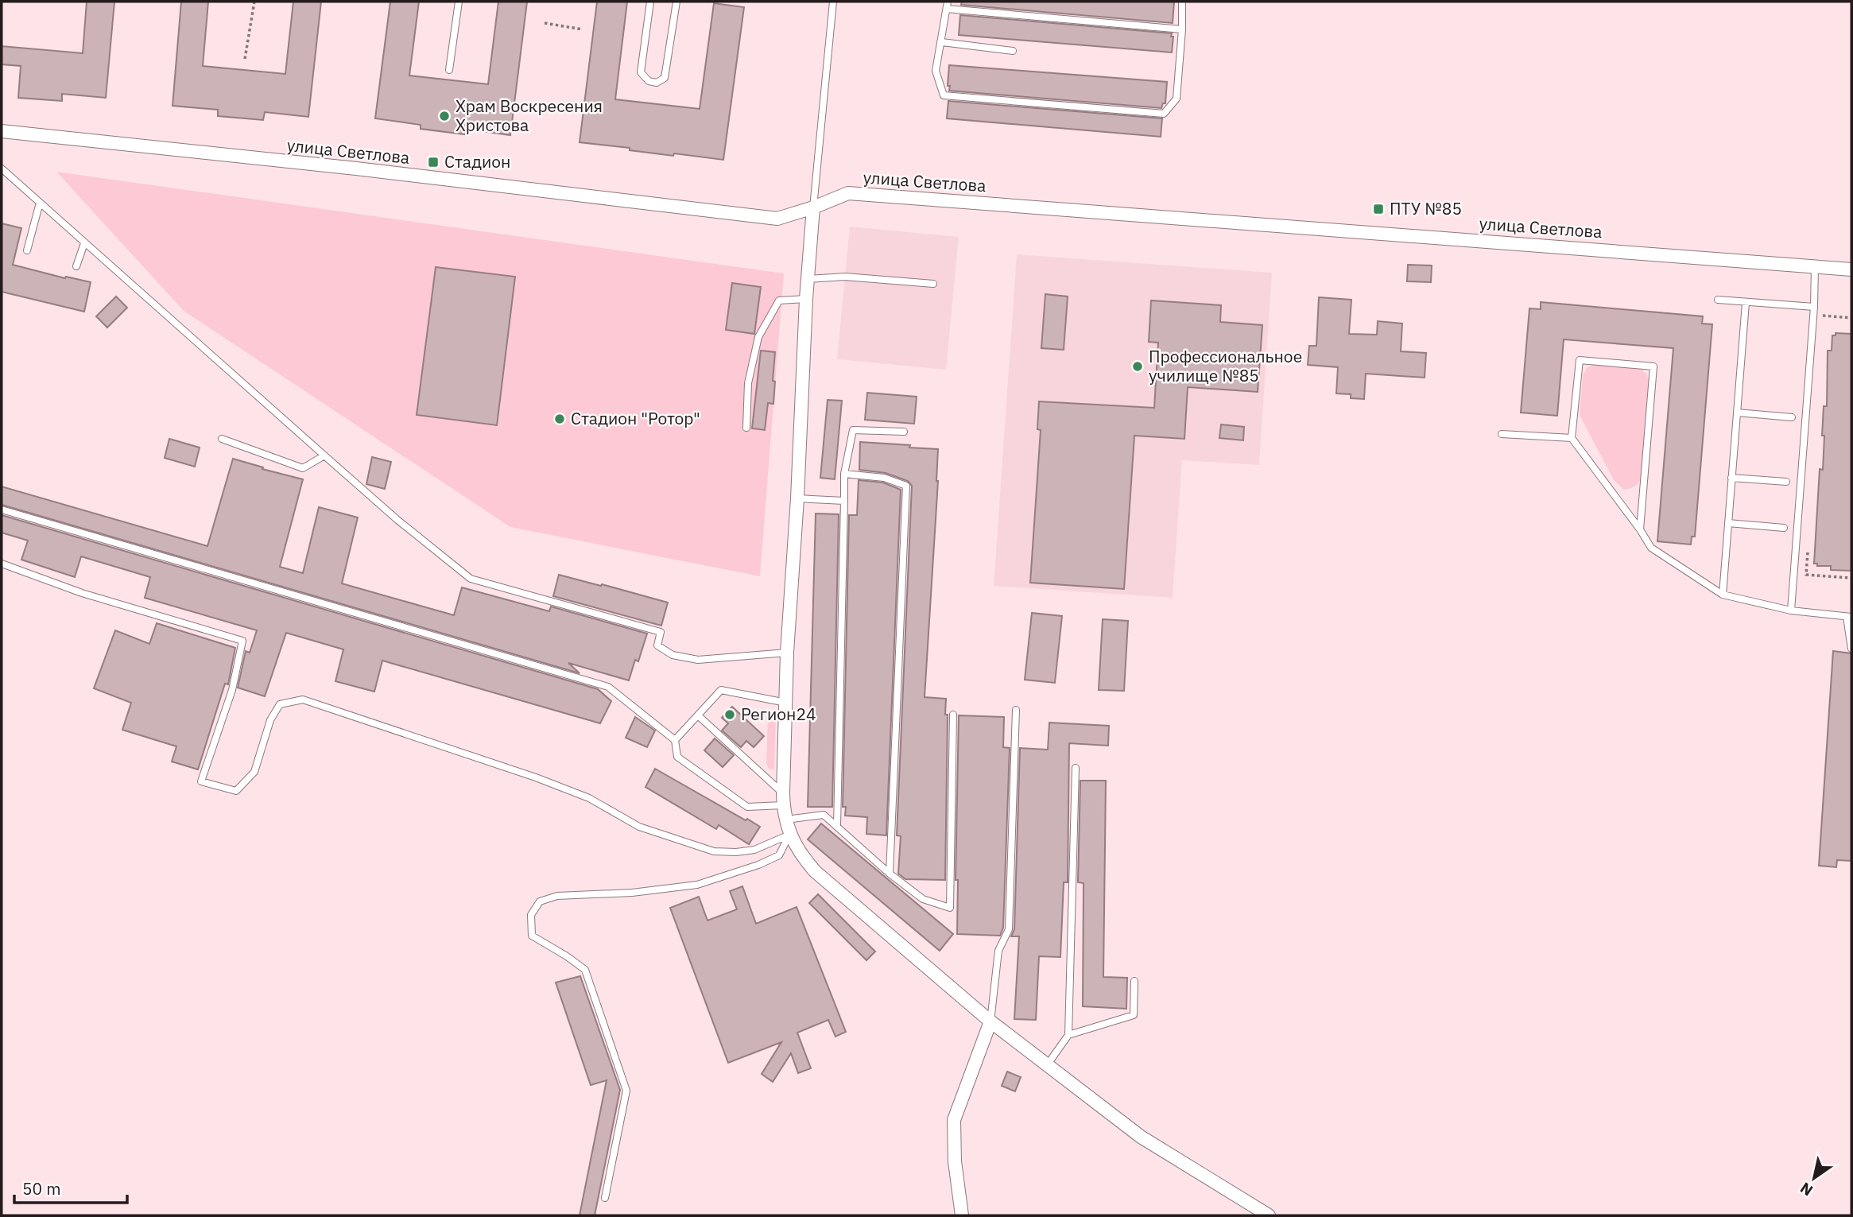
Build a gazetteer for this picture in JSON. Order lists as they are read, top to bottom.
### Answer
{
  "streets": {
    "street": ["улица Светлова"]
  },
  "places": {
    "other": [
      "Храм Воскресения Христова",
      "Профессиональное училище №85",
      "Стадион \"Ротор\"",
      "Регион24"
    ],
    "transit": ["Стадион", "ПТУ №85"]
  },
  "scale_bar": "50 m",
  "north": "bottom left"
}
